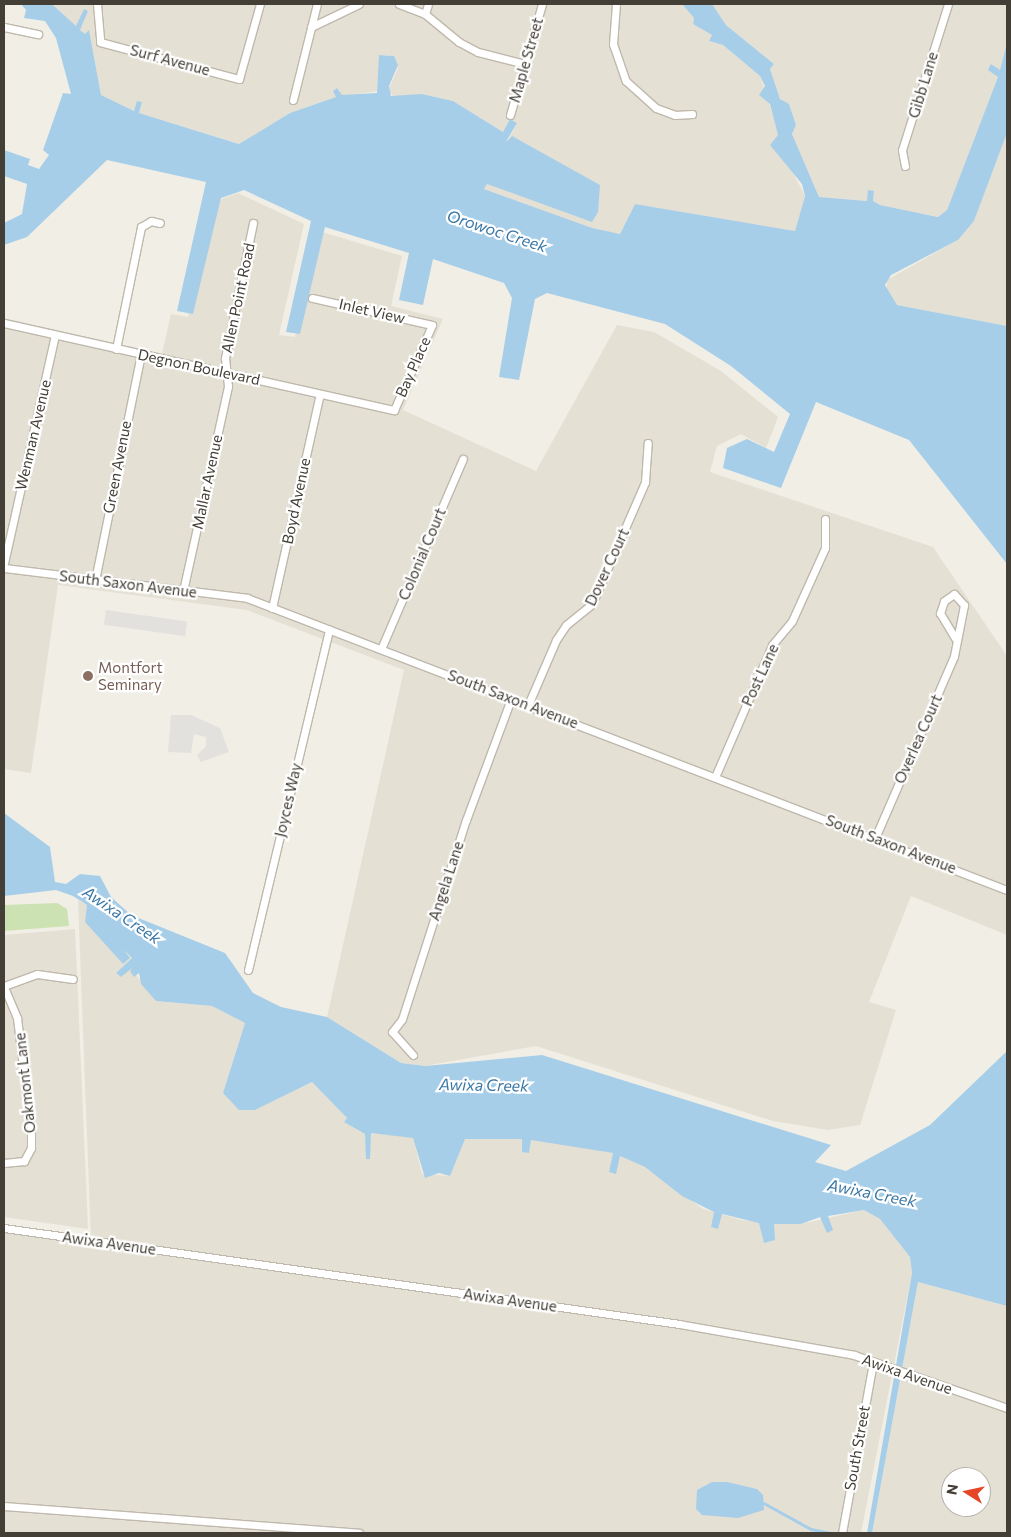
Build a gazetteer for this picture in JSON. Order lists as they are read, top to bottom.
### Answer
{
  "streets": {
    "street": [
      "Surf Avenue",
      "Maple Street",
      "Gibb Lane",
      "Allen Point Road",
      "Inlet View",
      "Degnon Boulevard",
      "Bay Place",
      "Wenman Avenue",
      "Green Avenue",
      "Mallar Avenue",
      "Boyd Avenue",
      "Colonial Court",
      "Dover Court",
      "South Saxon Avenue",
      "Post Lane",
      "Overlea Court",
      "Joyces Way",
      "Angela Lane",
      "Oakmont Lane",
      "Awixa Avenue",
      "South Street"
    ]
  },
  "crossings": [
    ["Allen Point Road", "Degnon Boulevard"],
    ["Allen Point Road", "Mallar Avenue"],
    ["Inlet View", "Bay Place"],
    ["Degnon Boulevard", "Bay Place"],
    ["Degnon Boulevard", "Wenman Avenue"],
    ["Degnon Boulevard", "Green Avenue"],
    ["Degnon Boulevard", "Mallar Avenue"],
    ["Degnon Boulevard", "Boyd Avenue"],
    ["Green Avenue", "South Saxon Avenue"],
    ["Mallar Avenue", "South Saxon Avenue"],
    ["Boyd Avenue", "South Saxon Avenue"],
    ["Colonial Court", "South Saxon Avenue"],
    ["Dover Court", "South Saxon Avenue"],
    ["South Saxon Avenue", "Post Lane"],
    ["South Saxon Avenue", "Overlea Court"],
    ["South Saxon Avenue", "Joyces Way"],
    ["South Saxon Avenue", "Angela Lane"],
    ["Awixa Avenue", "South Street"]
  ],
  "water": ["Orowoc Creek", "Awixa Creek"],
  "places": ["Montfort Seminary"],
  "north": "left"
}
